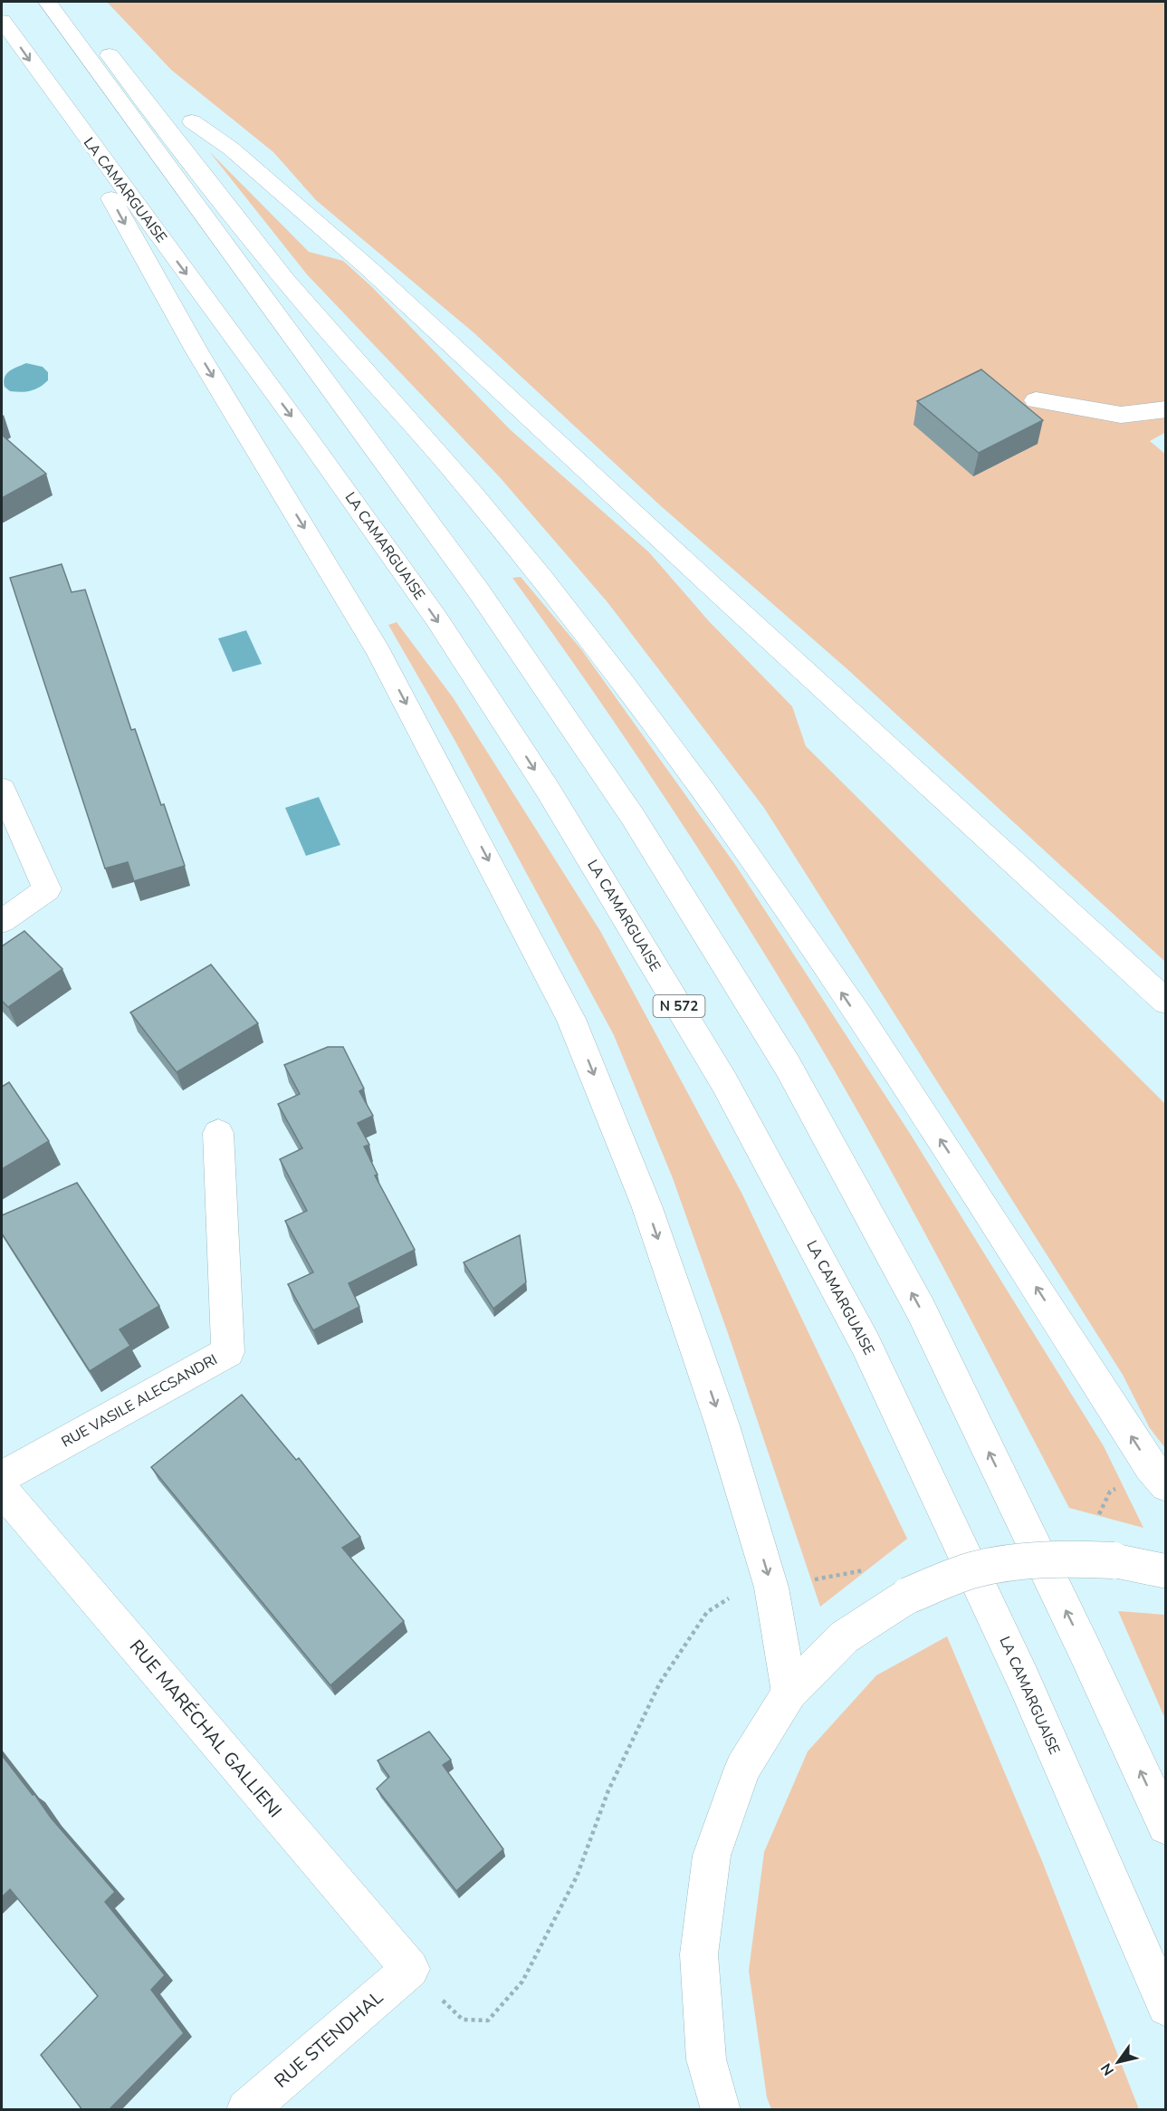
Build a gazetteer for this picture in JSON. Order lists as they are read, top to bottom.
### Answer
{
  "streets": {
    "main road": [
      "LA CAMARGUAISE",
      "N 572",
      "RUE VASILE ALECSANDRI",
      "RUE MARÉCHAL GALLIENI",
      "RUE STENDHAL"
    ]
  },
  "crossings": [
    ["RUE MARÉCHAL GALLIENI", "RUE STENDHAL"]
  ],
  "north": "bottom left"
}
